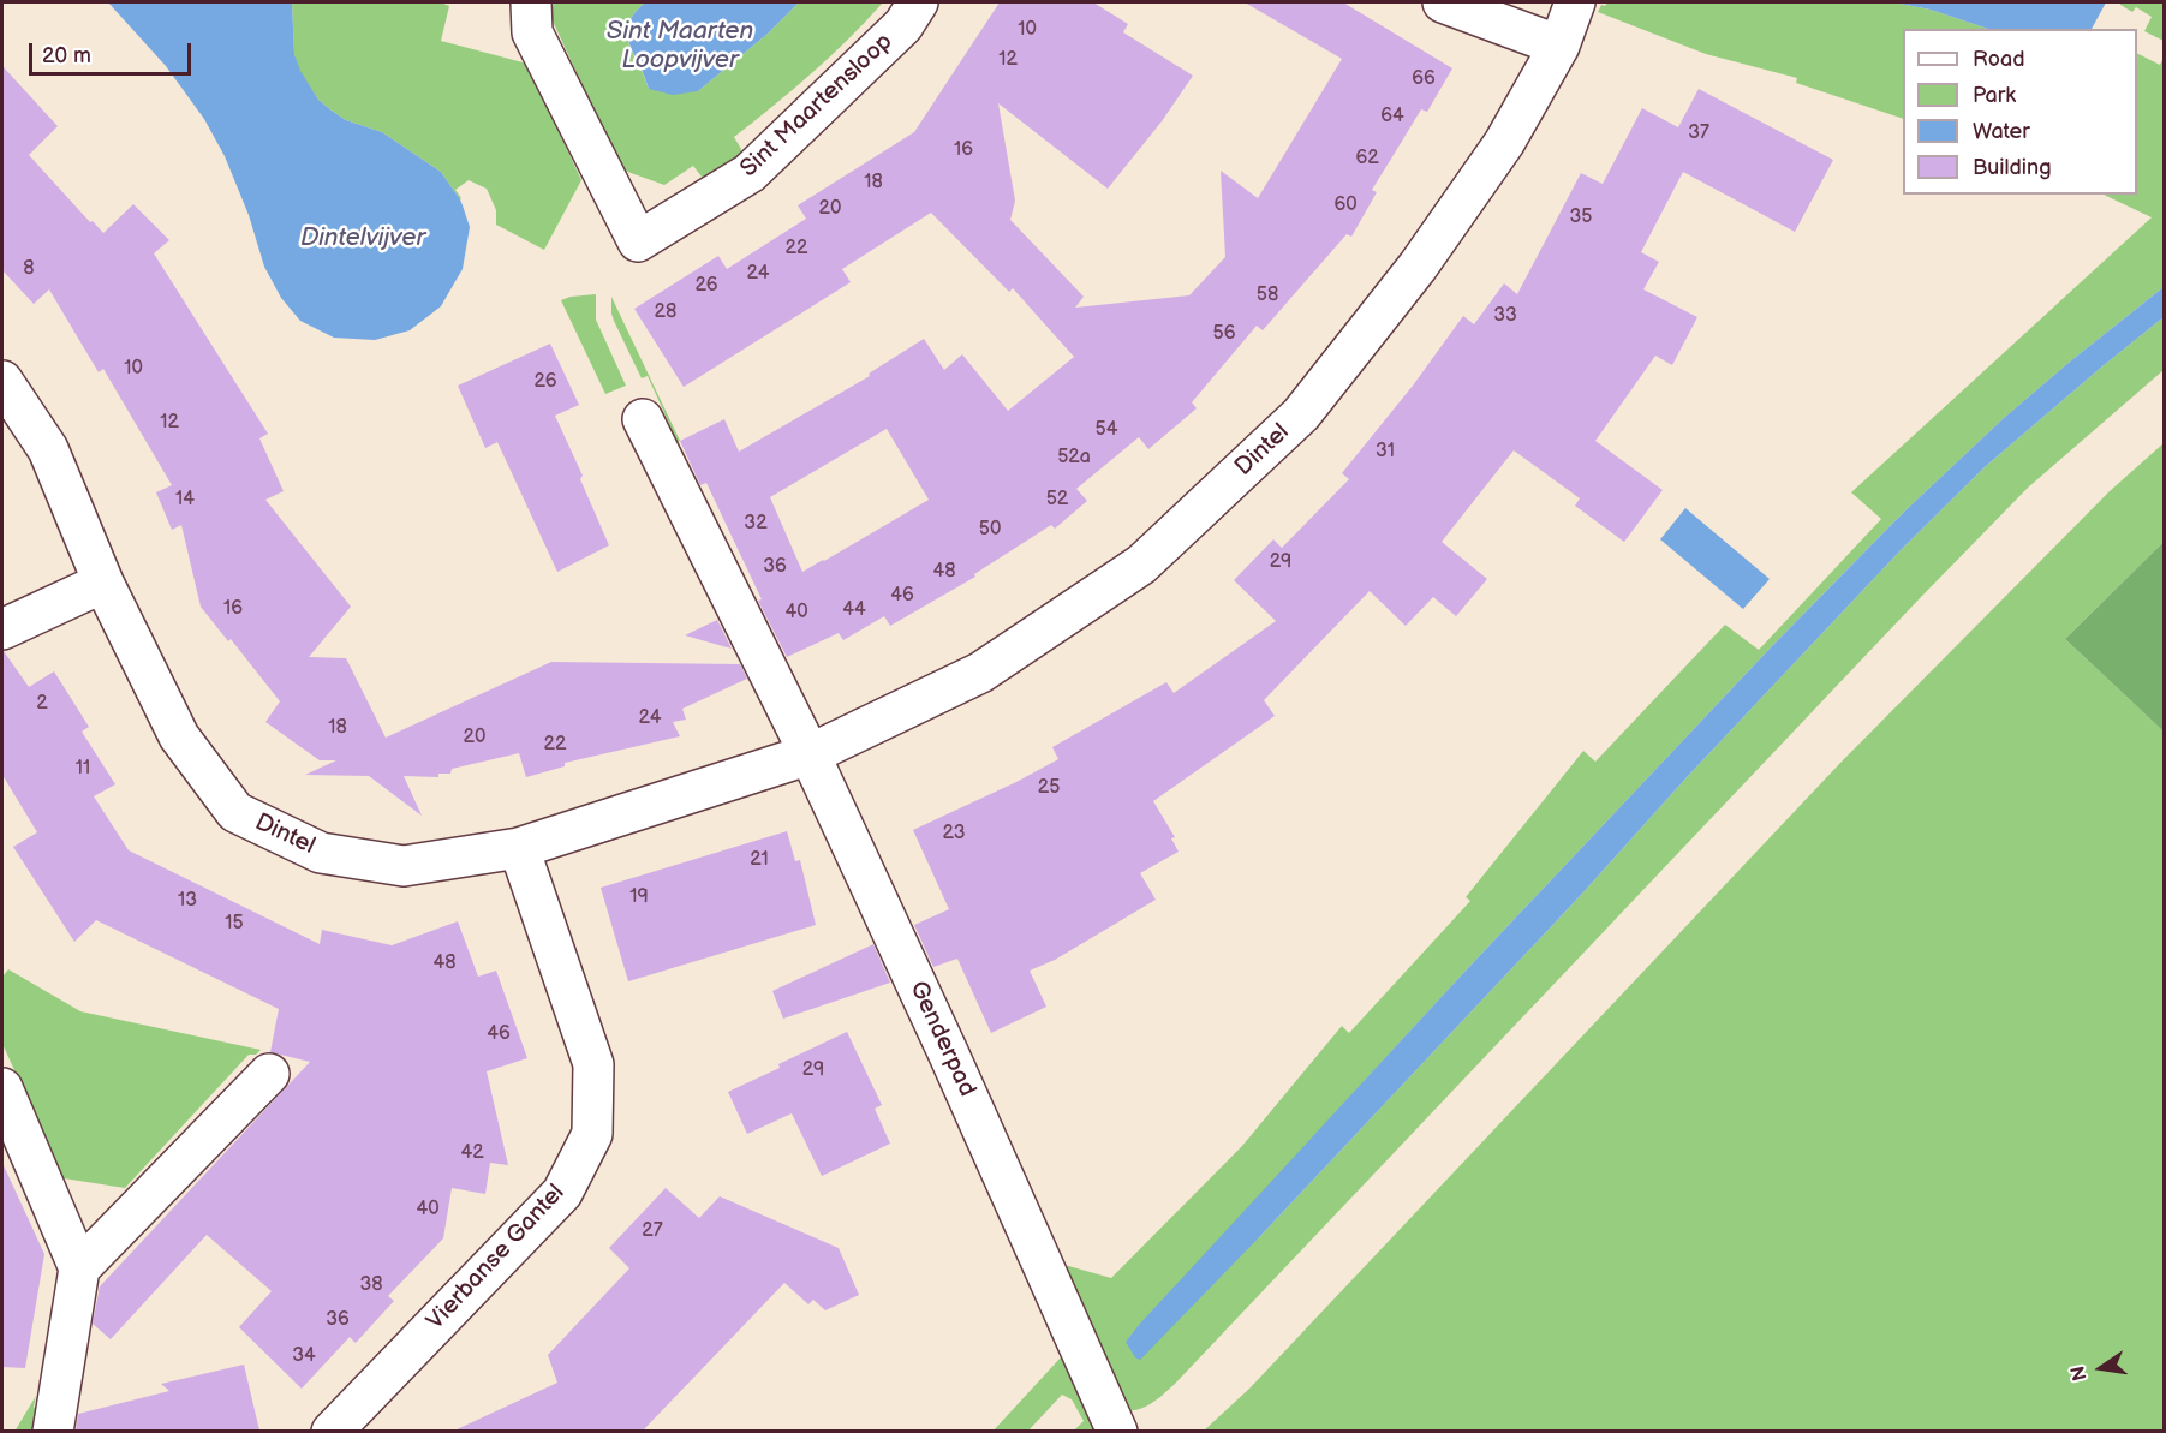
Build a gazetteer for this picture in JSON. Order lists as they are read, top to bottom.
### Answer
{
  "streets": {
    "street": [
      "Sint Maartensloop",
      "Dintel",
      "Genderpad",
      "Vierbanse Gantel"
    ]
  },
  "crossings": [
    ["Dintel", "Genderpad"],
    ["Dintel", "Vierbanse Gantel"]
  ],
  "water": ["Sint Maarten Loopvijver", "Dintelvijver"],
  "house_numbers": [
    "10",
    "12",
    "66",
    "64",
    "37",
    "16",
    "62",
    "18",
    "60",
    "20",
    "35",
    "22",
    "8",
    "24",
    "26",
    "58",
    "28",
    "33",
    "56",
    "10",
    "26",
    "12",
    "54",
    "31",
    "52a",
    "14",
    "52",
    "32",
    "50",
    "29",
    "36",
    "48",
    "46",
    "16",
    "44",
    "40",
    "2",
    "24",
    "18",
    "20",
    "22",
    "11",
    "25",
    "23",
    "21",
    "19",
    "13",
    "15",
    "48",
    "46",
    "29",
    "42",
    "40",
    "27",
    "38",
    "36",
    "34"
  ],
  "legend": [
    "Road",
    "Park",
    "Water",
    "Building"
  ],
  "scale_bar": "20 m",
  "north": "left"
}
